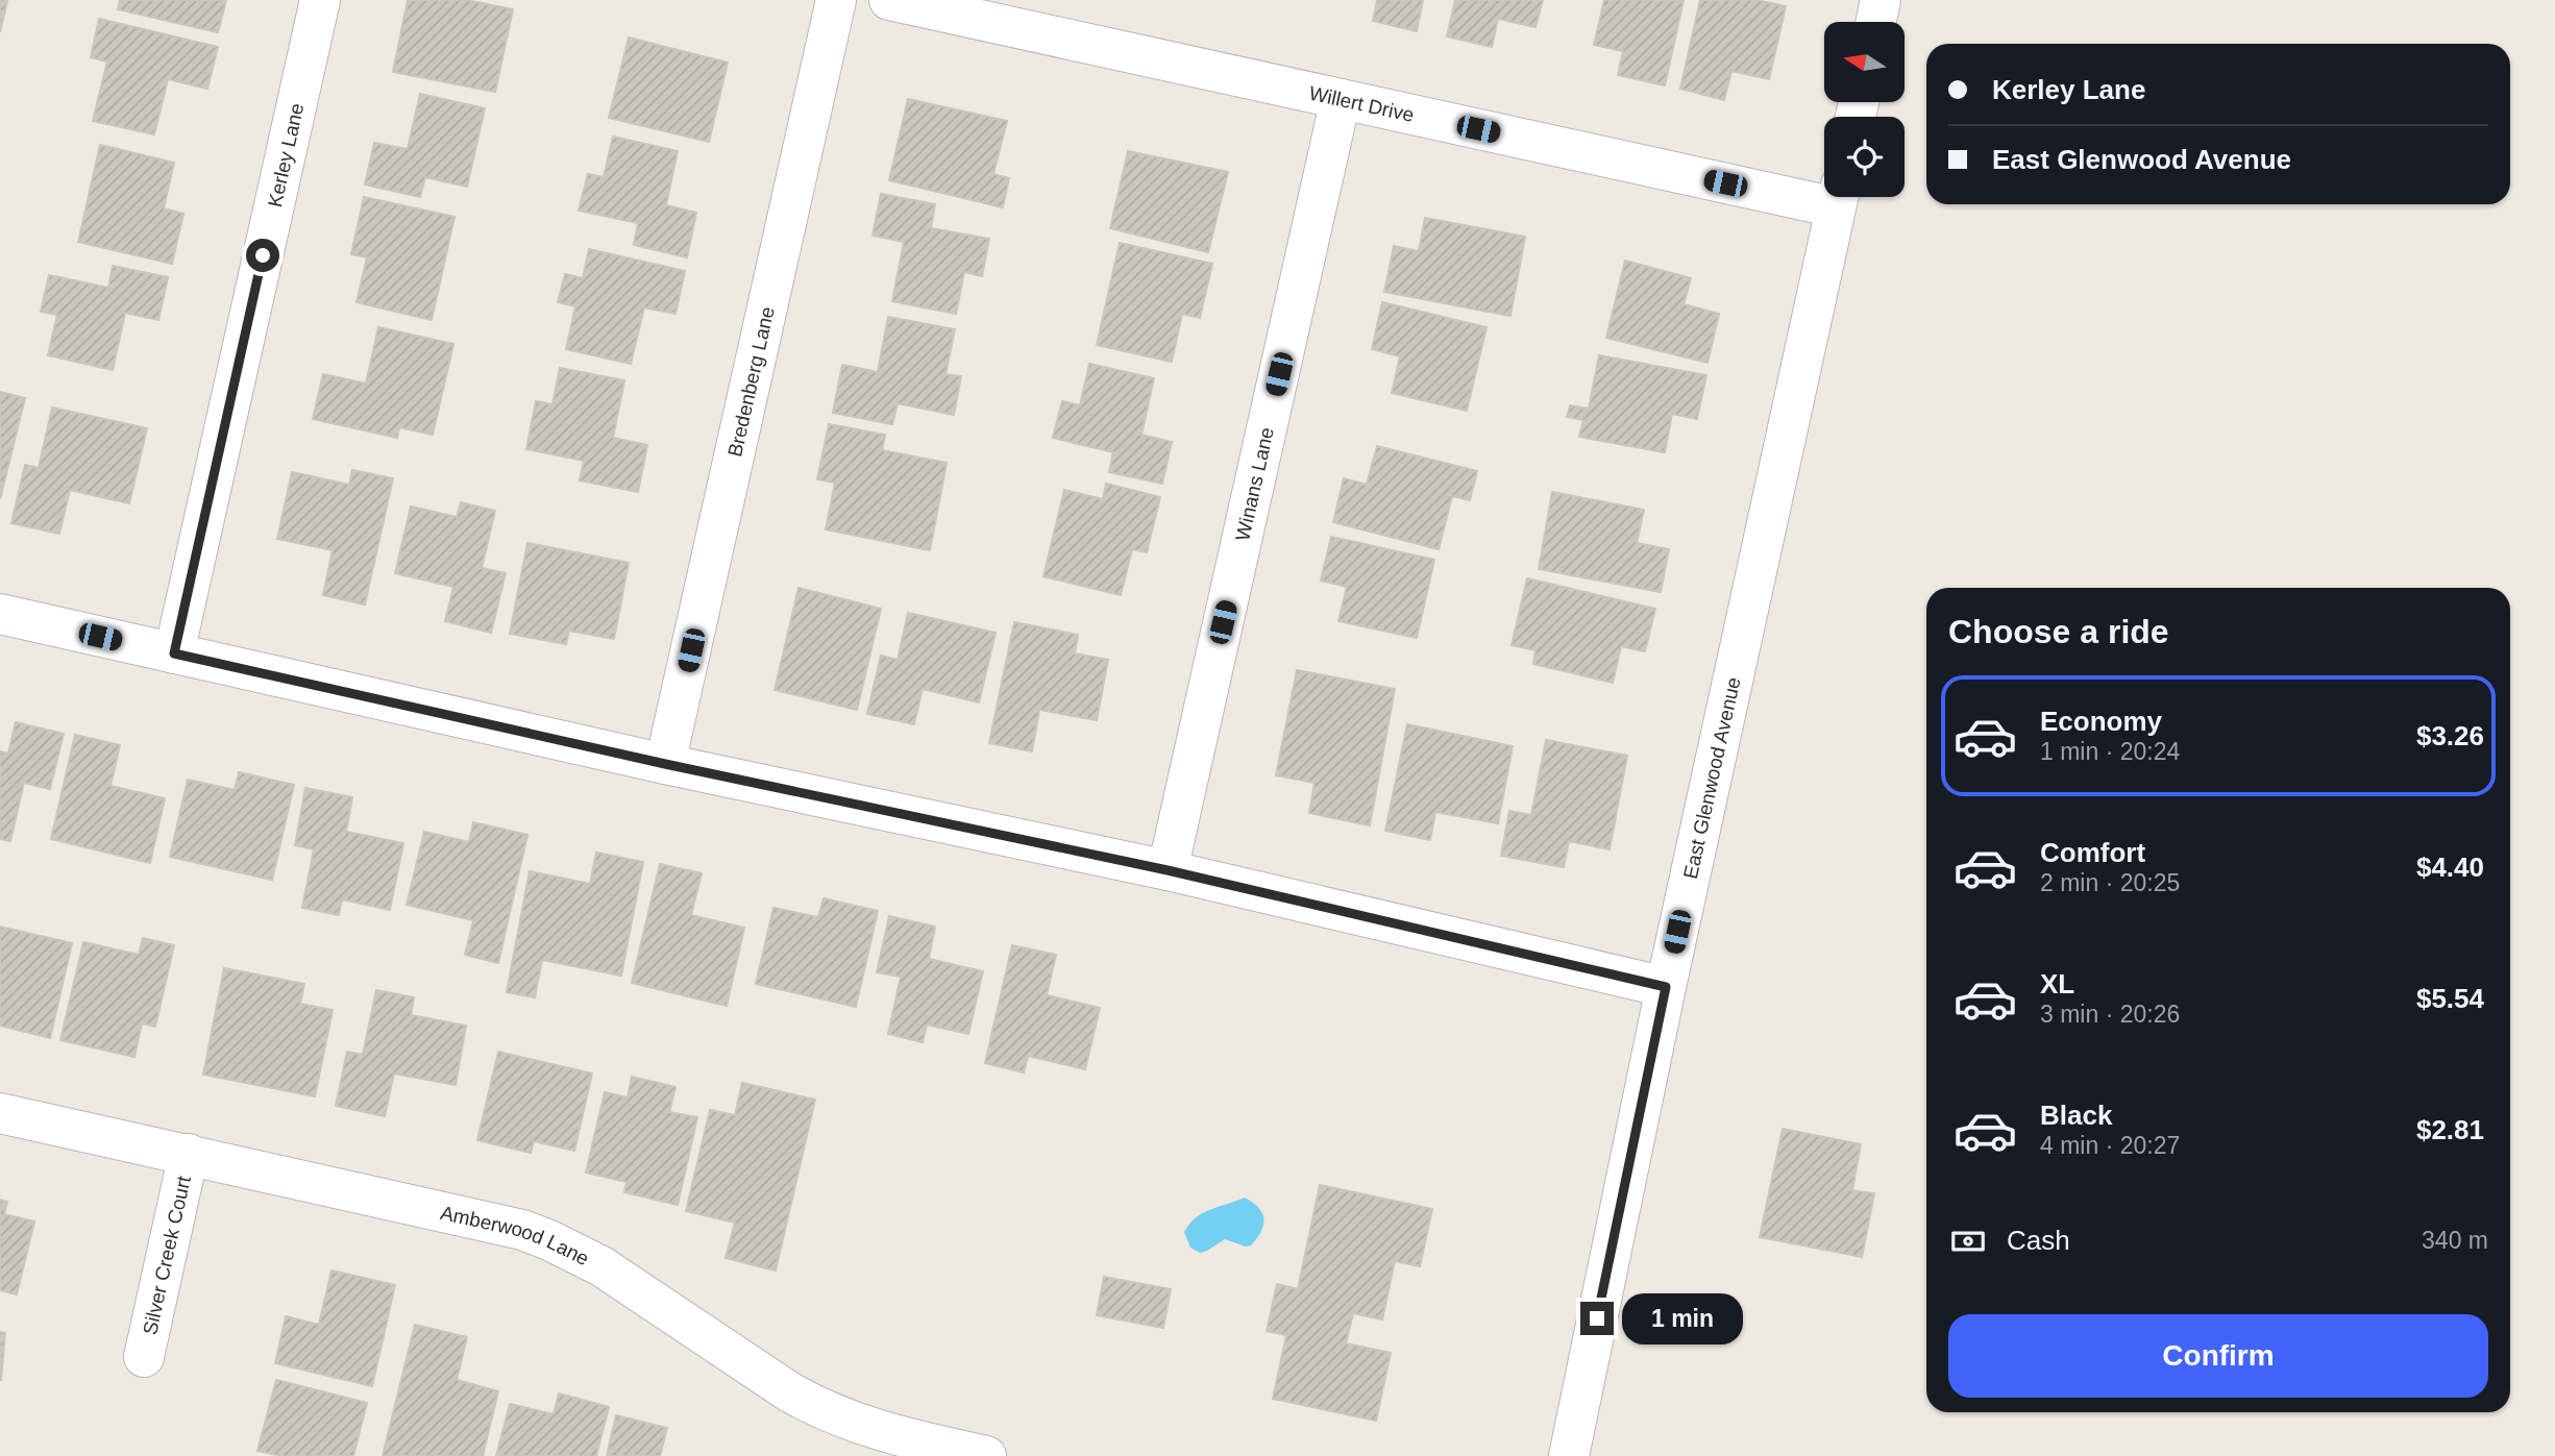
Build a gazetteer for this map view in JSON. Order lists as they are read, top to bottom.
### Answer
{
  "streets": {
    "street": [
      "Willert Drive",
      "Kerley Lane",
      "Bredenberg Lane",
      "Winans Lane",
      "East Glenwood Avenue",
      "Amberwood Lane",
      "Silver Creek Court"
    ]
  },
  "crossings": [
    ["Willert Drive", "Winans Lane"],
    ["Amberwood Lane", "Silver Creek Court"]
  ],
  "north": "left",
  "page": {
    "banner": ["Kerley Lane", "East Glenwood Avenue"],
    "heading": "Choose a ride",
    "list": [
      {
        "name": "Economy",
        "note": "1 min · 20:24",
        "value": "$3.26"
      },
      {
        "name": "Comfort",
        "note": "2 min · 20:25",
        "value": "$4.40"
      },
      {
        "name": "XL",
        "note": "3 min · 20:26",
        "value": "$5.54"
      },
      {
        "name": "Black",
        "note": "4 min · 20:27",
        "value": "$2.81"
      }
    ],
    "pay": ["Cash", "340 m"],
    "bubble": "1 min",
    "buttons": "Confirm"
  }
}
